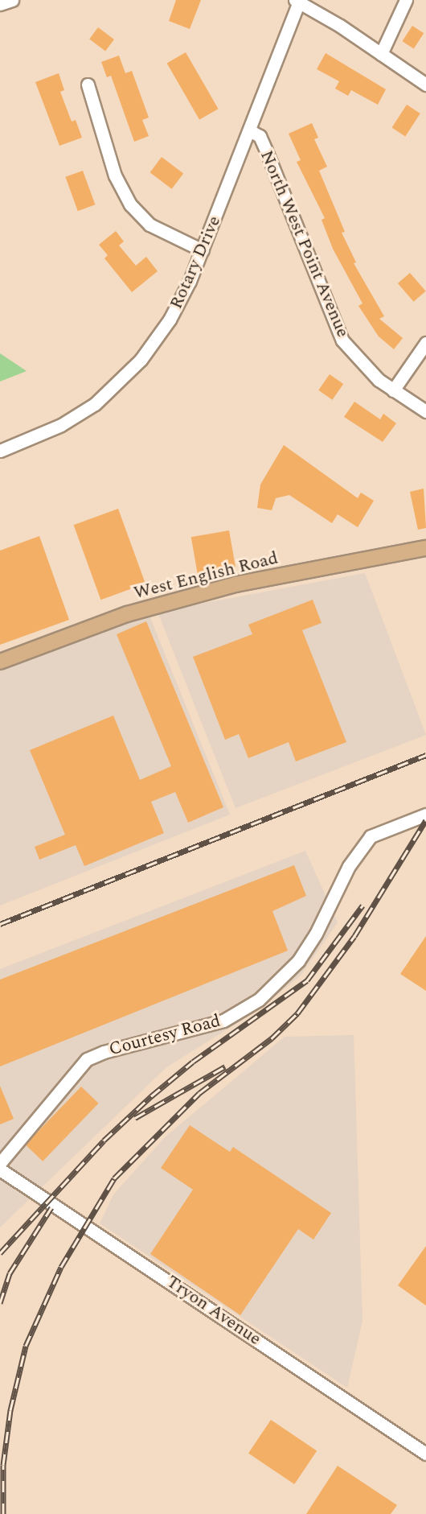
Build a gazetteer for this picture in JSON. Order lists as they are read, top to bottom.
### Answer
{
  "streets": {
    "main road": ["West English Road"],
    "street": [
      "North West Point Avenue",
      "Rotary Drive",
      "Courtesy Road",
      "Tryon Avenue"
    ]
  },
  "crossings": [
    ["North West Point Avenue", "Rotary Drive"]
  ]
}
